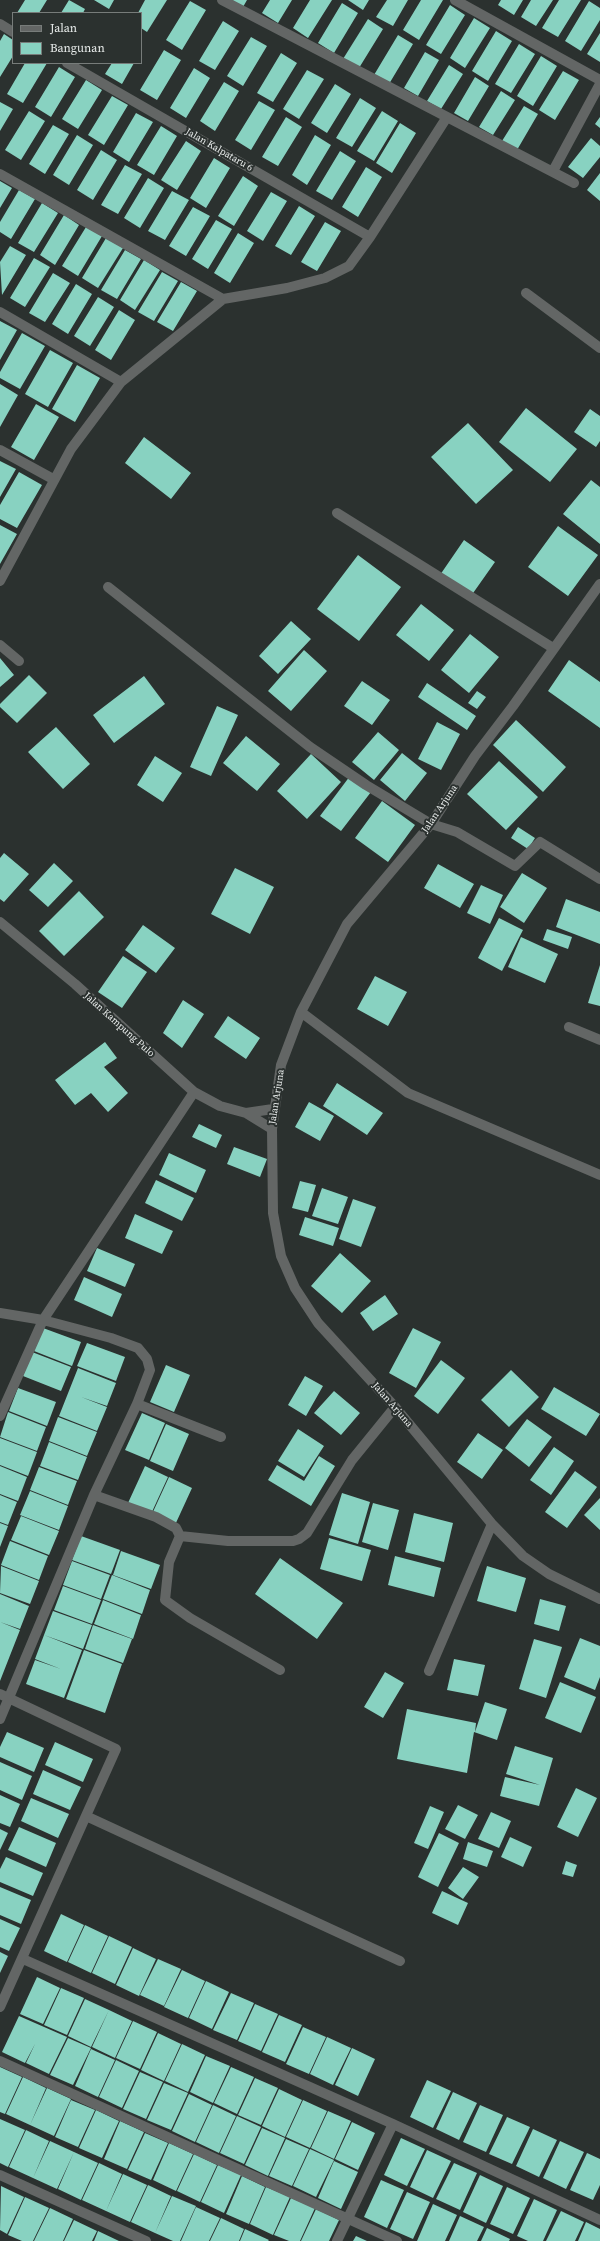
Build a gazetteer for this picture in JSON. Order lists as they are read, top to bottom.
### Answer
{
  "streets": {
    "street": ["Jalan Kalpataru 6", "Jalan Arjuna", "Jalan Kampung Pulo"]
  },
  "crossings": [
    ["Jalan Arjuna", "Jalan Kampung Pulo"]
  ],
  "legend": ["Jalan", "Bangunan"]
}
